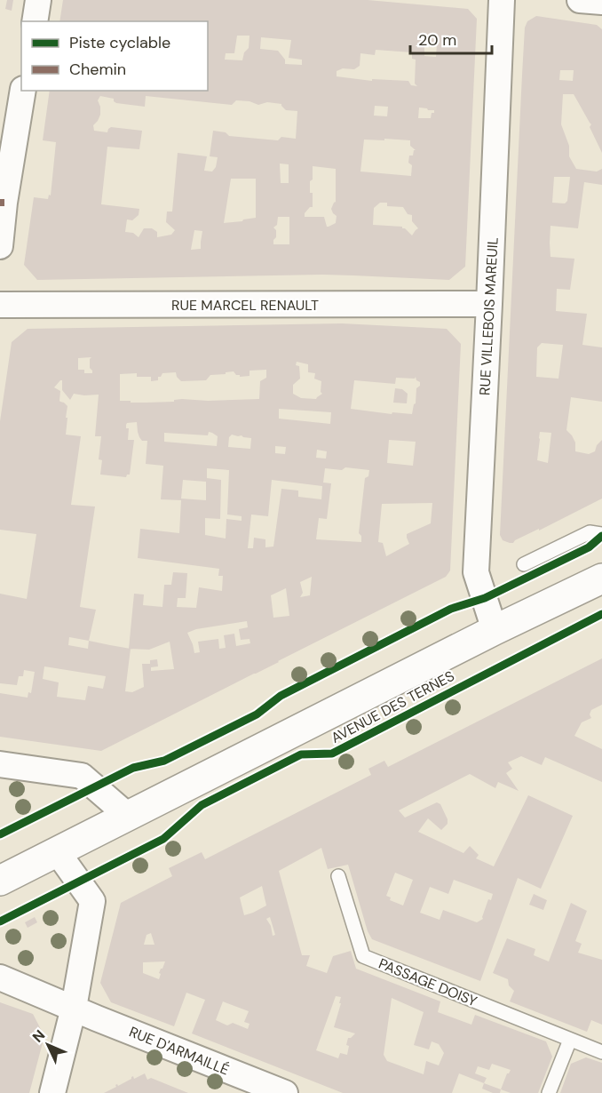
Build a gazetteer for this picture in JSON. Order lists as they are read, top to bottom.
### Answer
{
  "streets": {
    "main road": ["AVENUE DES TERNES"],
    "street": ["RUE MARCEL RENAULT", "RUE VILLEBOIS MAREUIL", "RUE D'ARMAILLÉ"],
    "lane": ["PASSAGE DOISY"]
  },
  "crossings": [
    ["RUE MARCEL RENAULT", "RUE VILLEBOIS MAREUIL"],
    ["RUE VILLEBOIS MAREUIL", "AVENUE DES TERNES"]
  ],
  "legend": ["Piste cyclable", "Chemin"],
  "scale_bar": "20 m",
  "north": "top left"
}
